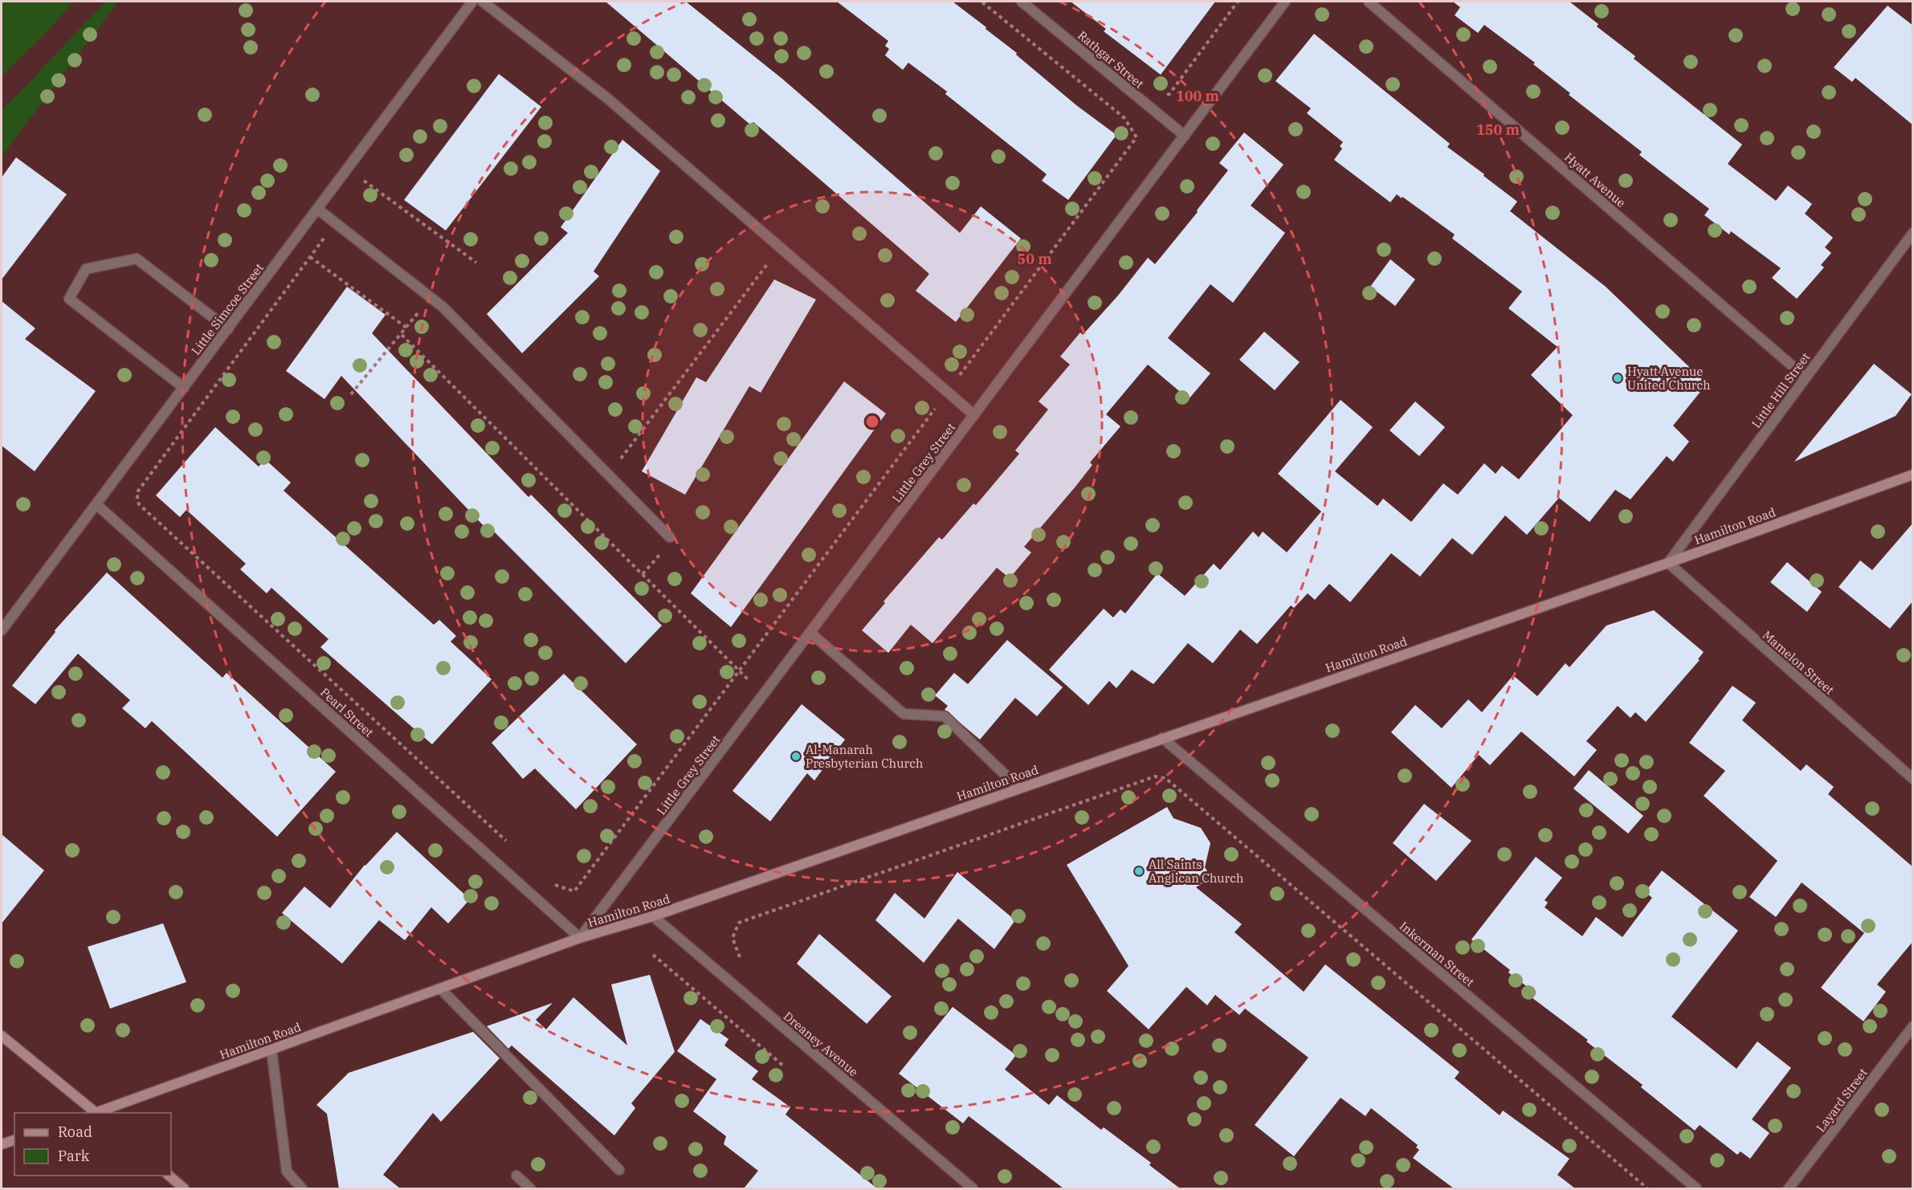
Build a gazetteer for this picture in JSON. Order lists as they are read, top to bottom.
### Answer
{
  "streets": {
    "main road": ["Hamilton Road"],
    "street": [
      "Rathgar Street",
      "Hyatt Avenue",
      "Little Simcoe Street",
      "Little Hill Street",
      "Little Grey Street",
      "Mamelon Street",
      "Pearl Street",
      "Inkerman Street",
      "Dreaney Avenue",
      "Layard Street"
    ]
  },
  "crossings": [
    ["Rathgar Street", "Little Grey Street"],
    ["Hyatt Avenue", "Little Hill Street"],
    ["Little Simcoe Street", "Pearl Street"],
    ["Little Hill Street", "Hamilton Road"],
    ["Little Hill Street", "Mamelon Street"],
    ["Little Grey Street", "Hamilton Road"],
    ["Little Grey Street", "Pearl Street"],
    ["Hamilton Road", "Mamelon Street"],
    ["Hamilton Road", "Pearl Street"],
    ["Hamilton Road", "Inkerman Street"],
    ["Hamilton Road", "Dreaney Avenue"]
  ],
  "places": ["Hyatt Avenue United Church", "Al-Manarah Presbyterian Church", "All Saints Anglican Church"],
  "legend": ["Road", "Park"],
  "rings": ["100 m", "150 m", "50 m"]
}
